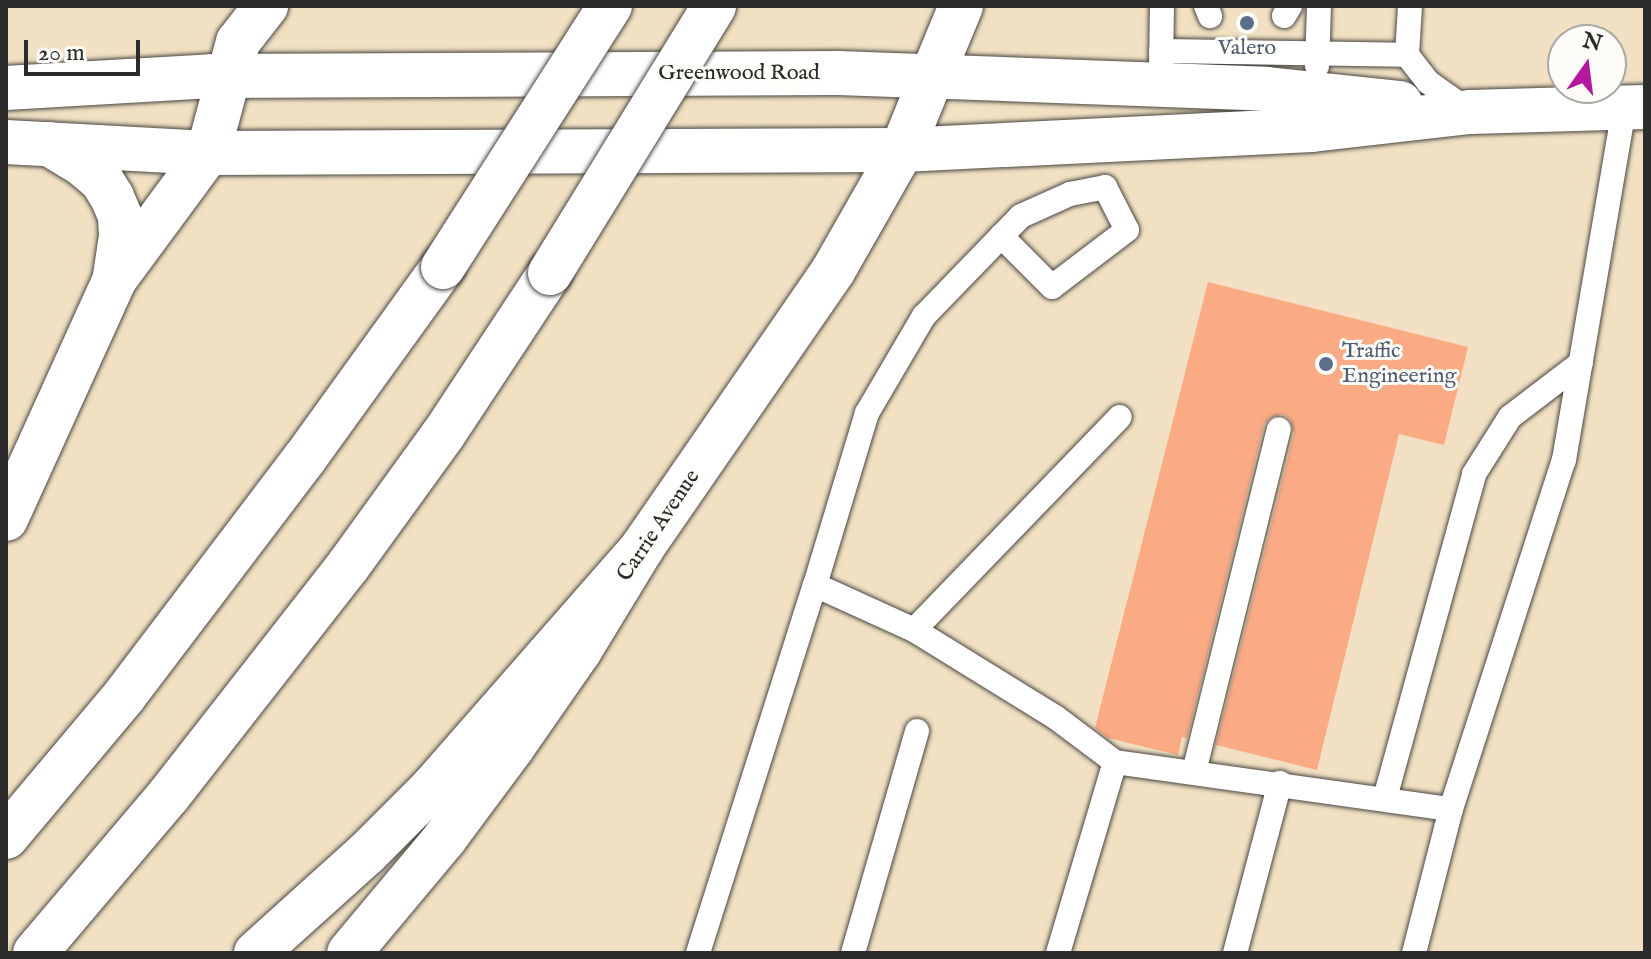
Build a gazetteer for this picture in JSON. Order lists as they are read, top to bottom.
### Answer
{
  "streets": {
    "main road": ["Greenwood Road", "Carrie Avenue"]
  },
  "crossings": [
    ["Greenwood Road", "Carrie Avenue"]
  ],
  "places": ["Valero", "Traffic Engineering"],
  "scale_bar": "20 m",
  "north": "top"
}
